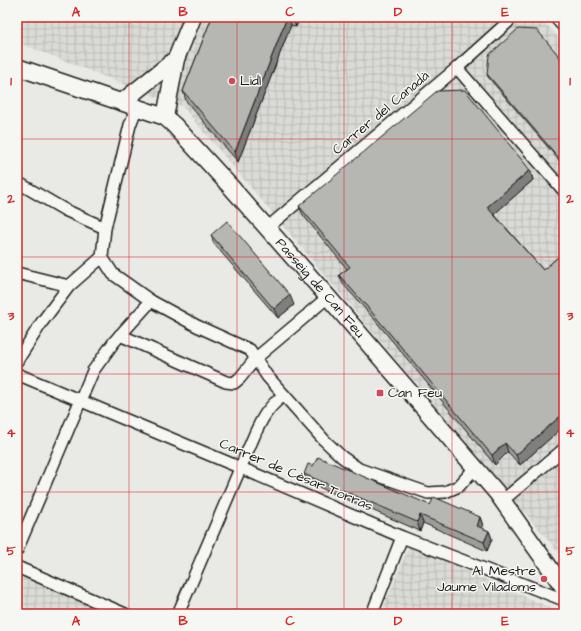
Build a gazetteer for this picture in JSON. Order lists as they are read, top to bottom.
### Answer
{
  "streets": {
    "street": ["Carrer del Canadà", "Passeig de Can Feu", "Carrer de Cèsar Torras"]
  },
  "crossings": [
    ["Carrer del Canadà", "Passeig de Can Feu"]
  ],
  "places": {
    "other": ["Lidl", "Al Mestre Jaume Viladoms"],
    "transit": ["Can Feu"]
  },
  "grid": {
    "columns": [
      "A",
      "B",
      "C",
      "D",
      "E"
    ],
    "rows": [
      "1",
      "2",
      "3",
      "4",
      "5"
    ]
  }
}
